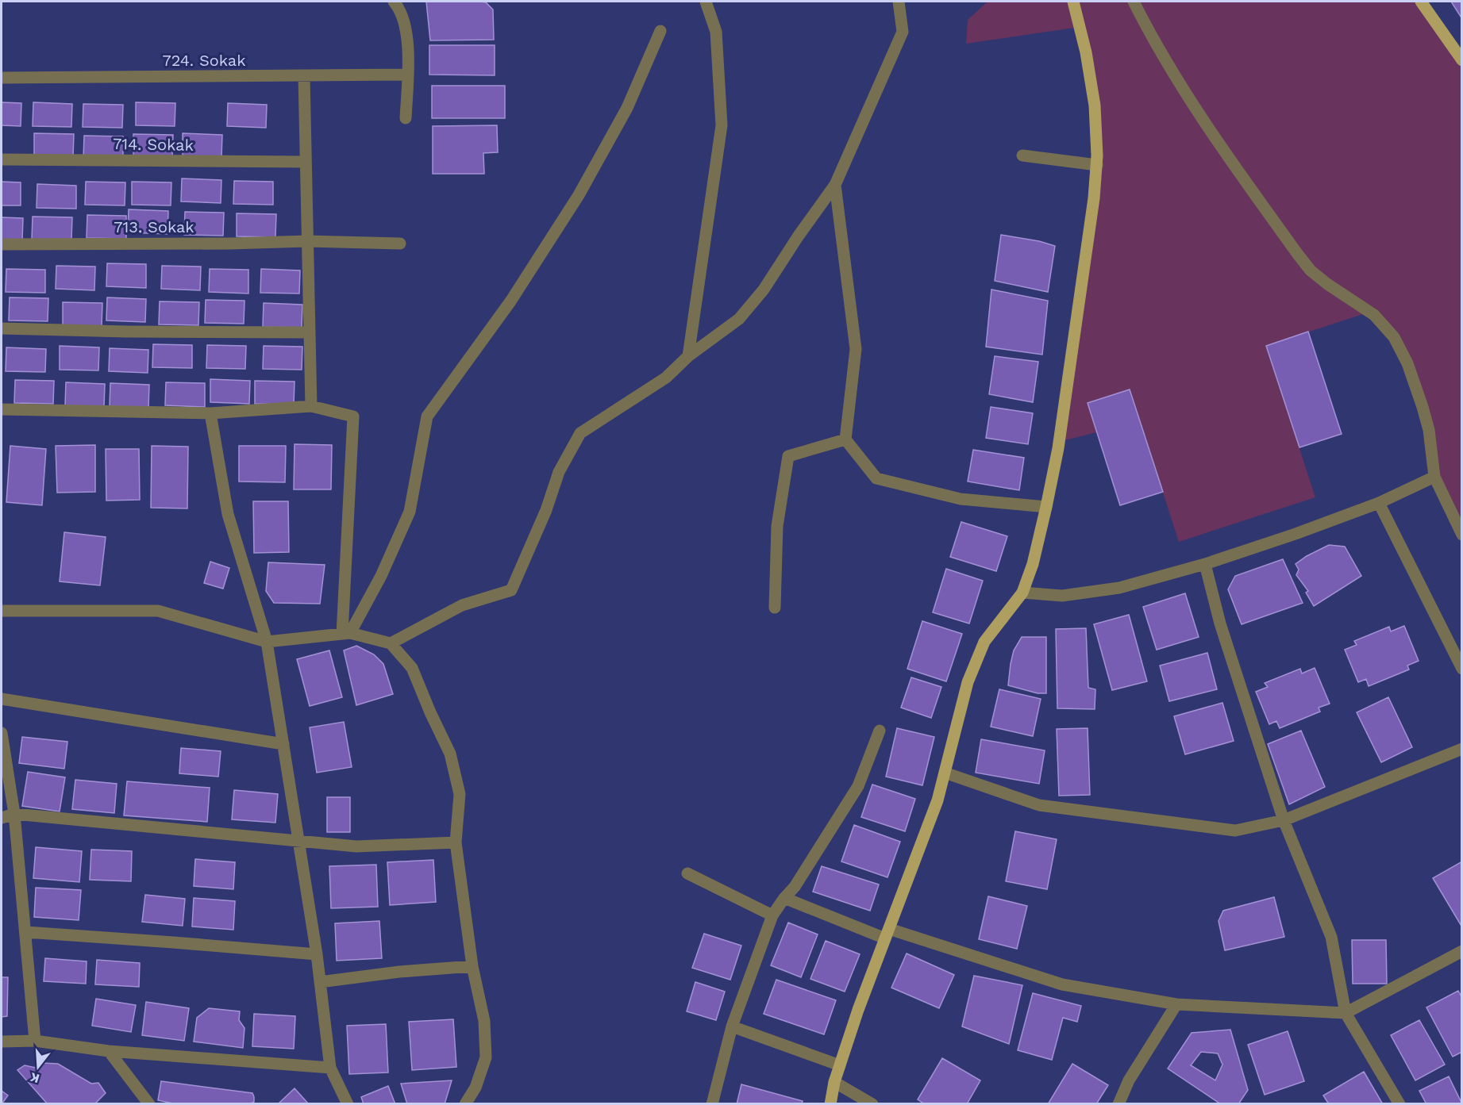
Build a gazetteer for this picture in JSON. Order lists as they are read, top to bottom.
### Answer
{
  "streets": {
    "street": ["724. Sokak", "714. Sokak", "713. Sokak"]
  },
  "north": "bottom"
}
